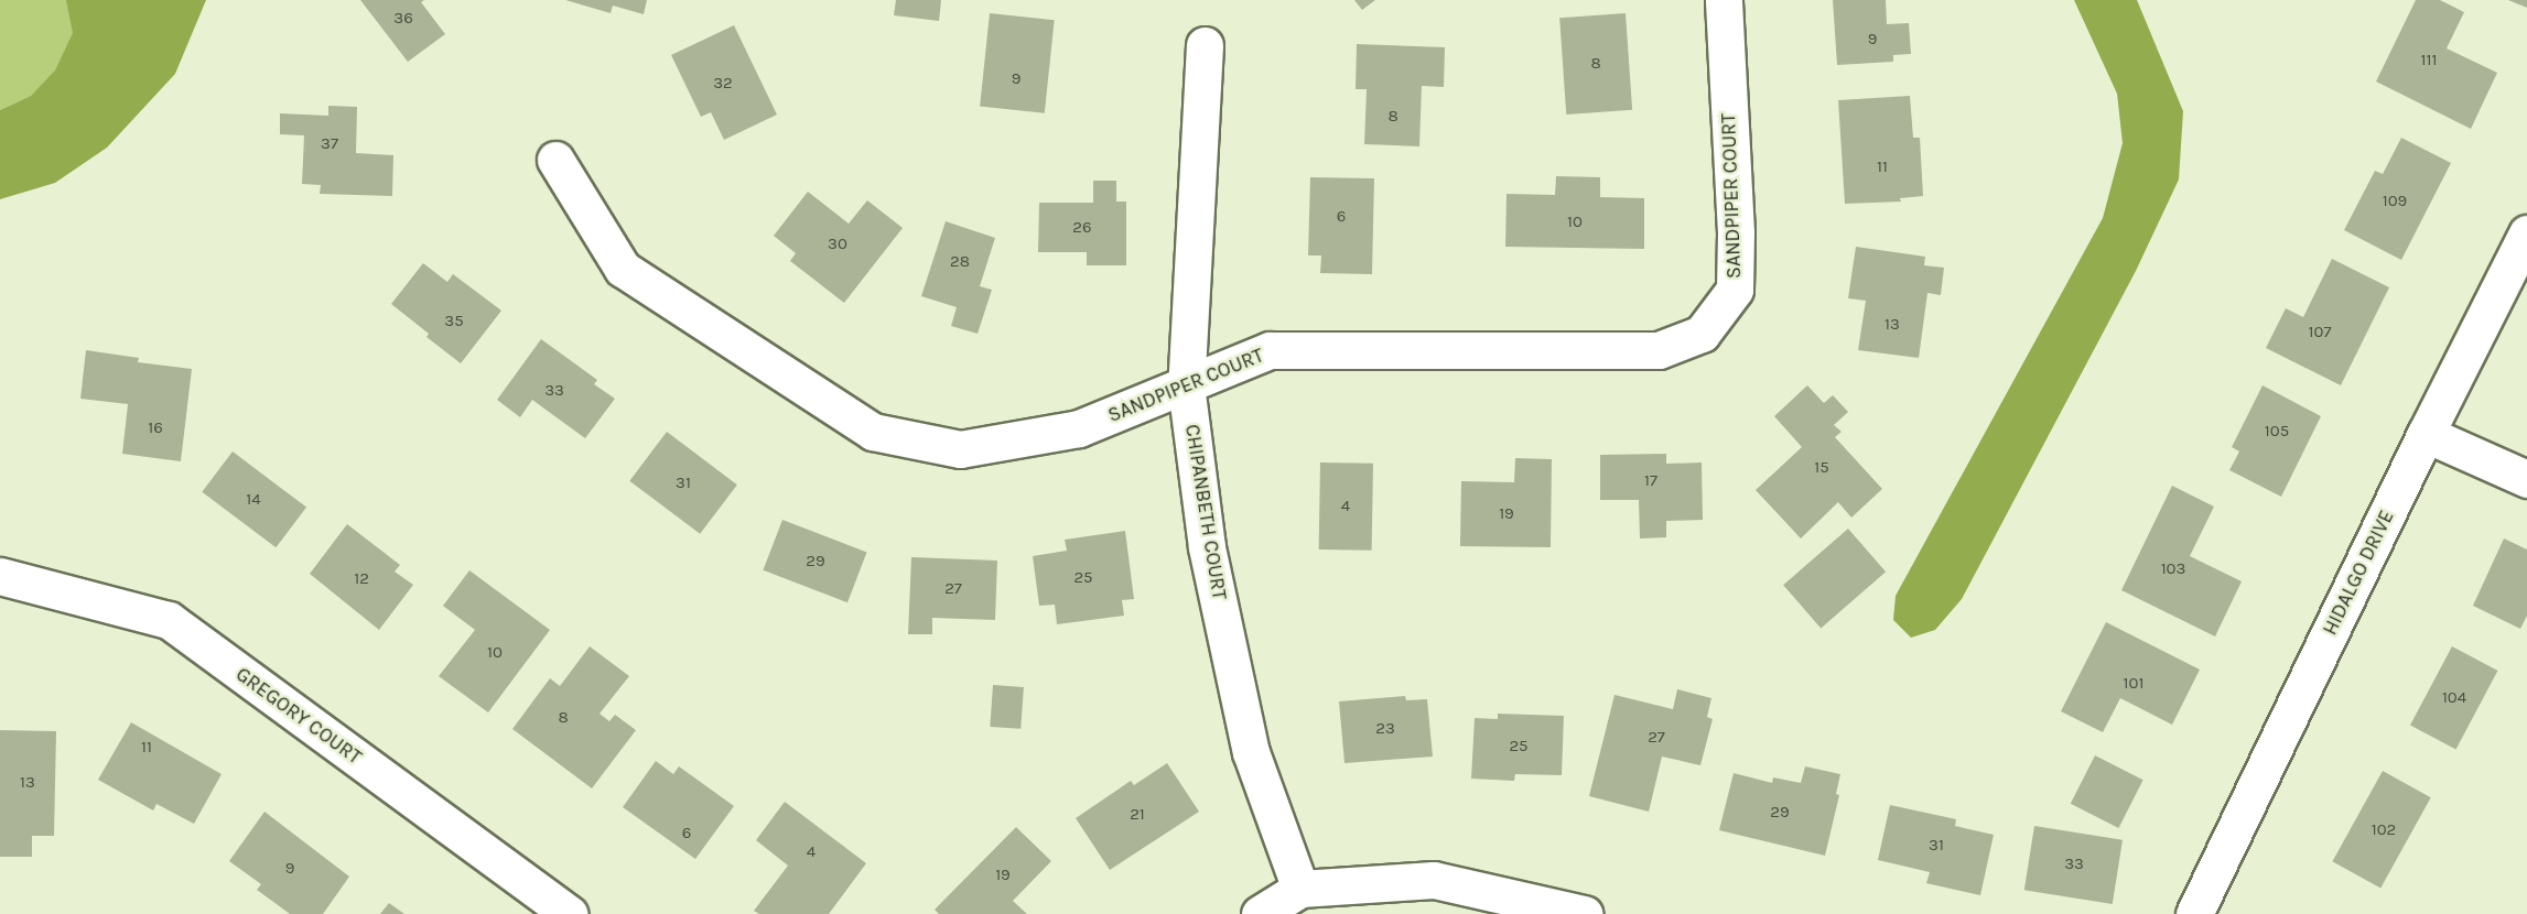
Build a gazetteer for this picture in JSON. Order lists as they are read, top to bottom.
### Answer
{
  "streets": {
    "street": [
      "SANDPIPER COURT",
      "CHIPANBETH COURT",
      "HIDALGO DRIVE",
      "GREGORY COURT"
    ]
  },
  "crossings": [
    ["SANDPIPER COURT", "CHIPANBETH COURT"]
  ],
  "house_numbers": [
    "36",
    "9",
    "111",
    "8",
    "9",
    "32",
    "8",
    "37",
    "11",
    "109",
    "6",
    "10",
    "26",
    "30",
    "28",
    "35",
    "13",
    "107",
    "33",
    "16",
    "105",
    "15",
    "17",
    "31",
    "14",
    "4",
    "19",
    "29",
    "103",
    "25",
    "12",
    "27",
    "10",
    "101",
    "104",
    "8",
    "23",
    "27",
    "25",
    "11",
    "13",
    "29",
    "21",
    "102",
    "6",
    "31",
    "4",
    "33",
    "9",
    "19"
  ]
}
